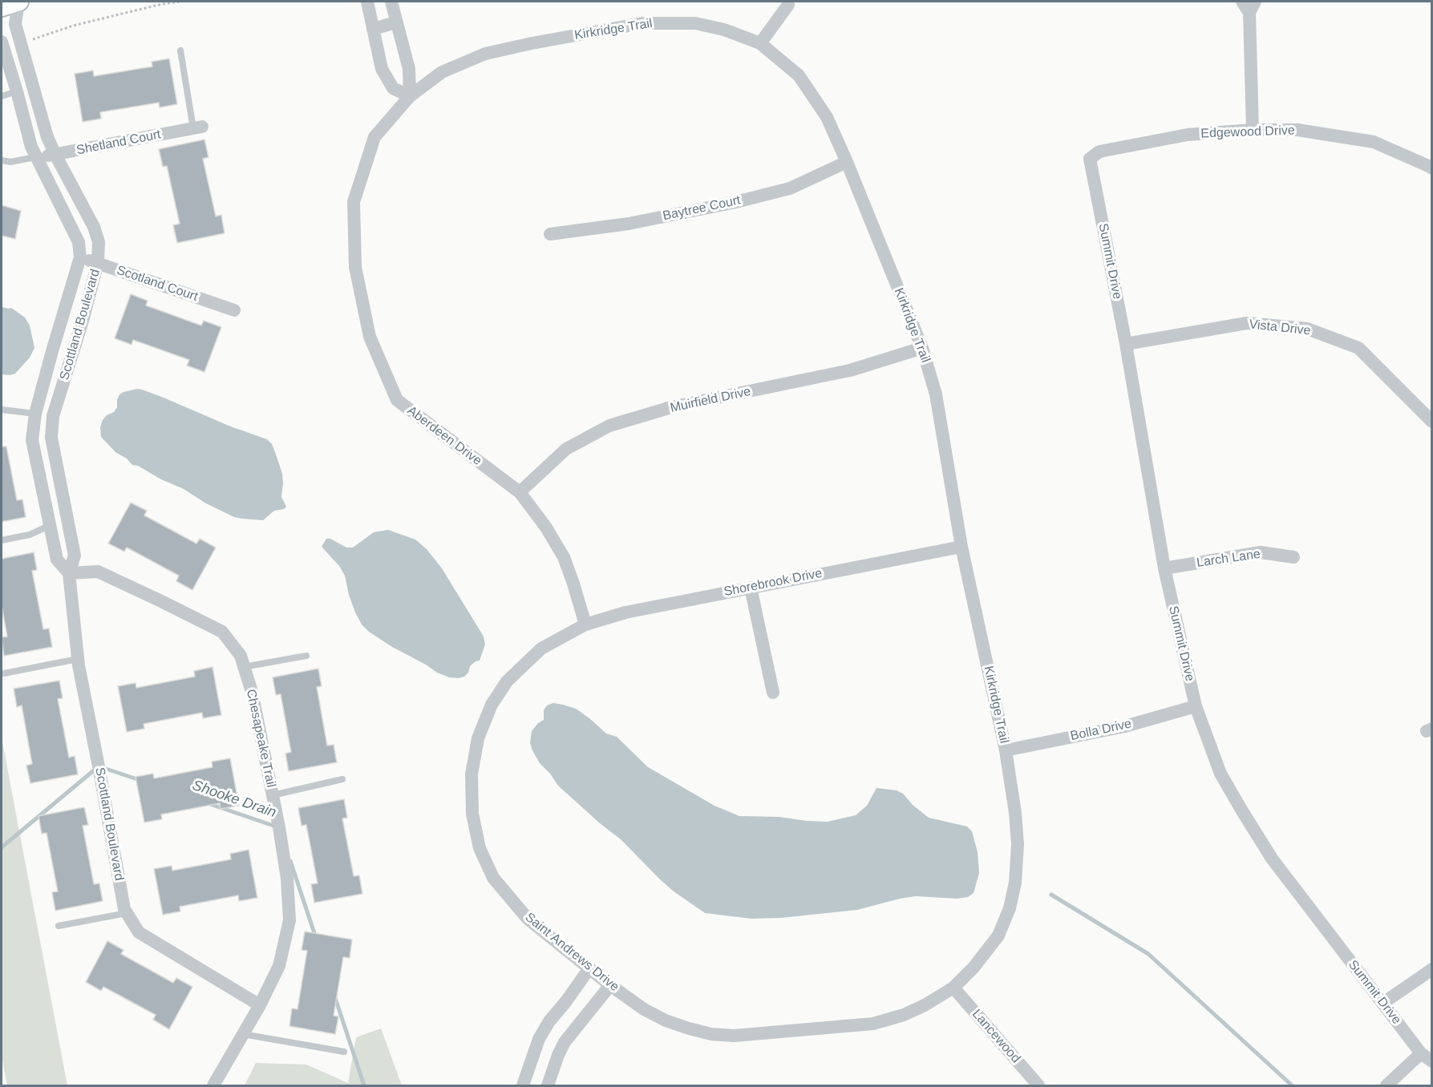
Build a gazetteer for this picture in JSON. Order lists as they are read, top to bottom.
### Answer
{
  "streets": {
    "street": [
      "Kirkridge Trail",
      "Edgewood Drive",
      "Shetland Court",
      "Baytree Court",
      "Summit Drive",
      "Scotland Court",
      "Scottland Boulevard",
      "Vista Drive",
      "Muirfield Drive",
      "Aberdeen Drive",
      "Larch Lane",
      "Shorebrook Drive",
      "Bolla Drive",
      "Chesapeake Trail",
      "Saint Andrews Drive",
      "Lancewood"
    ]
  },
  "crossings": [
    ["Kirkridge Trail", "Baytree Court"],
    ["Kirkridge Trail", "Muirfield Drive"],
    ["Kirkridge Trail", "Aberdeen Drive"],
    ["Kirkridge Trail", "Shorebrook Drive"],
    ["Kirkridge Trail", "Bolla Drive"],
    ["Kirkridge Trail", "Saint Andrews Drive"],
    ["Kirkridge Trail", "Lancewood"],
    ["Edgewood Drive", "Summit Drive"],
    ["Shetland Court", "Scottland Boulevard"],
    ["Summit Drive", "Vista Drive"],
    ["Summit Drive", "Larch Lane"],
    ["Summit Drive", "Bolla Drive"],
    ["Scotland Court", "Scottland Boulevard"],
    ["Scottland Boulevard", "Chesapeake Trail"],
    ["Muirfield Drive", "Aberdeen Drive"],
    ["Aberdeen Drive", "Shorebrook Drive"],
    ["Aberdeen Drive", "Saint Andrews Drive"],
    ["Shorebrook Drive", "Saint Andrews Drive"],
    ["Saint Andrews Drive", "Lancewood"]
  ],
  "water": ["Shooke Drain"]
}
